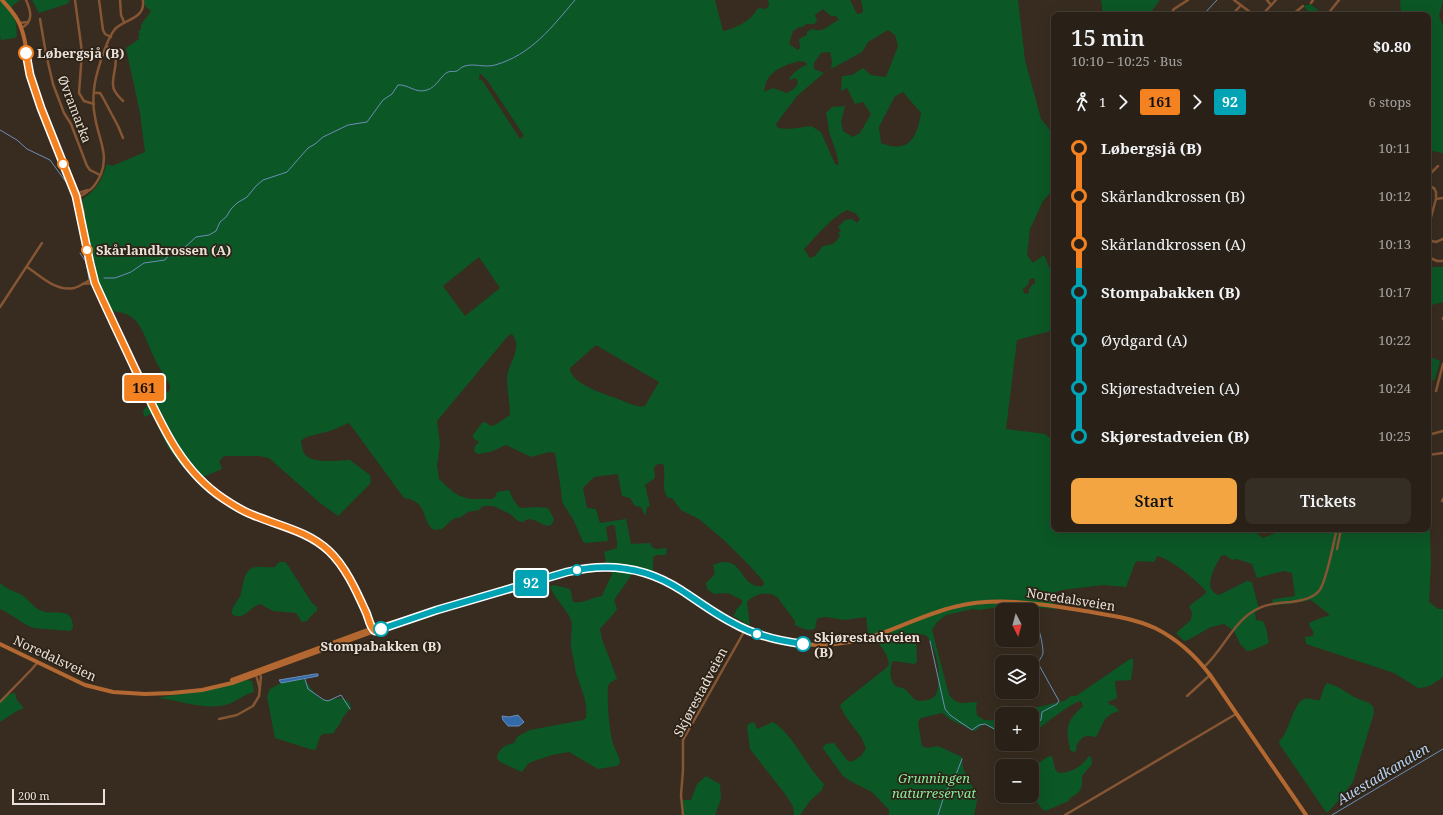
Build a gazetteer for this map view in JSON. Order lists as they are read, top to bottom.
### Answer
{
  "streets": {
    "main road": ["Noredalsveien"],
    "street": ["Øvramarka", "Skjørestadveien"]
  },
  "crossings": [
    ["Noredalsveien", "Skjørestadveien"]
  ],
  "water": ["Auestadkanalen"],
  "parks": ["Grunningen naturreservat"],
  "places": [
    "Løbergsjå (B)",
    "Skårlandkrossen (A)",
    "Stompabakken (B)",
    "Skjørestadveien (B)"
  ],
  "lines": ["bus line 161", "bus line 92"],
  "scale_bar": "200 m",
  "north": "bottom",
  "page": {
    "on_map": ["161", "92"],
    "heading": ["15 min", "10:10 – 10:25 · Bus", "$0.80"],
    "legs": [
      "1",
      "161",
      "92",
      "6 stops"
    ],
    "list": [
      {
        "name": "Løbergsjå (B)",
        "value": "10:11"
      },
      {
        "name": "Skårlandkrossen (B)",
        "value": "10:12"
      },
      {
        "name": "Skårlandkrossen (A)",
        "value": "10:13"
      },
      {
        "name": "Stompabakken (B)",
        "value": "10:17"
      },
      {
        "name": "Øydgard (A)",
        "value": "10:22"
      },
      {
        "name": "Skjørestadveien (A)",
        "value": "10:24"
      },
      {
        "name": "Skjørestadveien (B)",
        "value": "10:25"
      }
    ],
    "buttons": ["Start", "Tickets"],
    "map_buttons": ["+", "−"],
    "scale": "200 m"
  }
}
